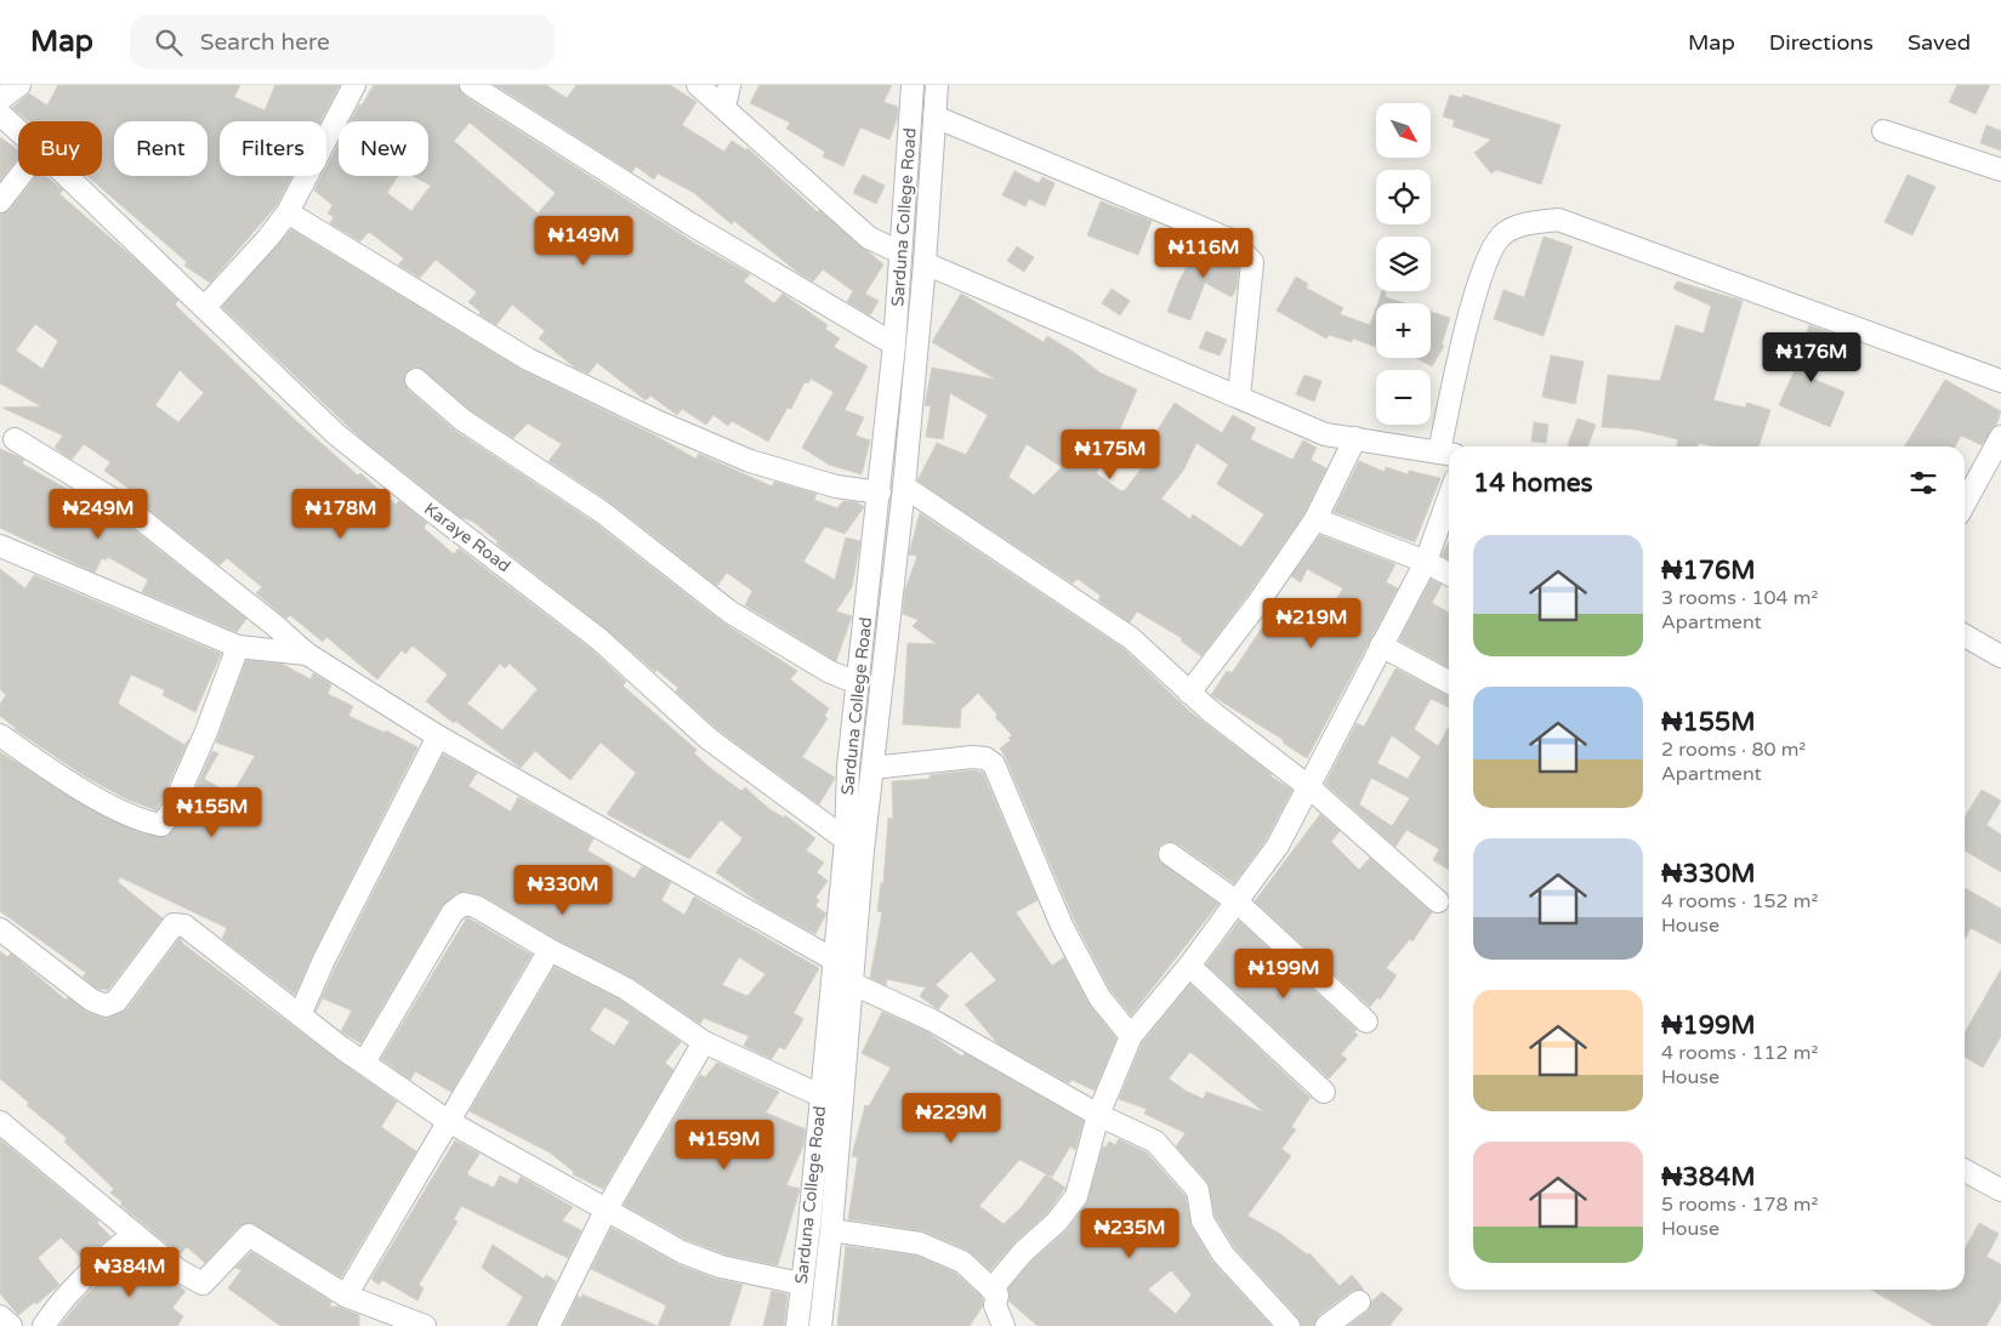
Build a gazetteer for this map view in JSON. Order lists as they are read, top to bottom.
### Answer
{
  "streets": {
    "street": ["Sarduna College Road", "Karaye Road"]
  },
  "crossings": [
    ["Sarduna College Road", "Karaye Road"]
  ],
  "north": "bottom right",
  "page": {
    "header": "Map",
    "search": "Search here",
    "nav": ["Map", "Directions", "Saved"],
    "map_buttons": ["+", "−"],
    "chip": [
      "Buy",
      "Rent",
      "Filters",
      "New"
    ],
    "price": [
      "₦149M",
      "₦116M",
      "₦176M",
      "₦175M",
      "₦249M",
      "₦178M",
      "₦219M",
      "₦155M",
      "₦330M",
      "₦199M",
      "₦229M",
      "₦159M",
      "₦235M",
      "₦384M"
    ],
    "heading": "14 homes",
    "list": [
      {
        "name": "₦176M",
        "note": "3 rooms · 104 m² · Apartment"
      },
      {
        "name": "₦155M",
        "note": "2 rooms · 80 m² · Apartment"
      },
      {
        "name": "₦330M",
        "note": "4 rooms · 152 m² · House"
      },
      {
        "name": "₦199M",
        "note": "4 rooms · 112 m² · House"
      },
      {
        "name": "₦384M",
        "note": "5 rooms · 178 m² · House"
      }
    ]
  }
}
